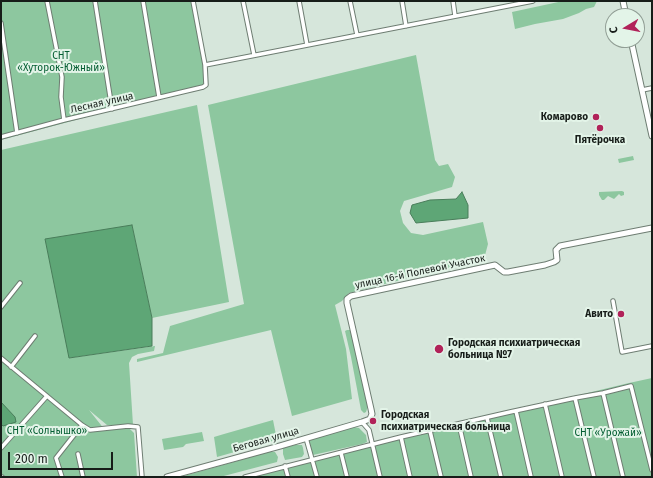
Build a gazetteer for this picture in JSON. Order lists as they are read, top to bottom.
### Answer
{
  "streets": {
    "street": ["Лесная улица", "улица 16-й Полевой Участок", "Беговая улица"]
  },
  "crossings": [
    ["улица 16-й Полевой Участок", "Беговая улица"]
  ],
  "parks": ["СНТ «Хуторок-Южный»", "СНТ «Солнышко»", "СНТ «Урожай»"],
  "places": [
    "Комарово",
    "Пятёрочка",
    "Авито",
    "Городская психиатрическая больница №7",
    "Городская психиатрическая больница"
  ],
  "scale_bar": "200 m",
  "north": "left"
}
